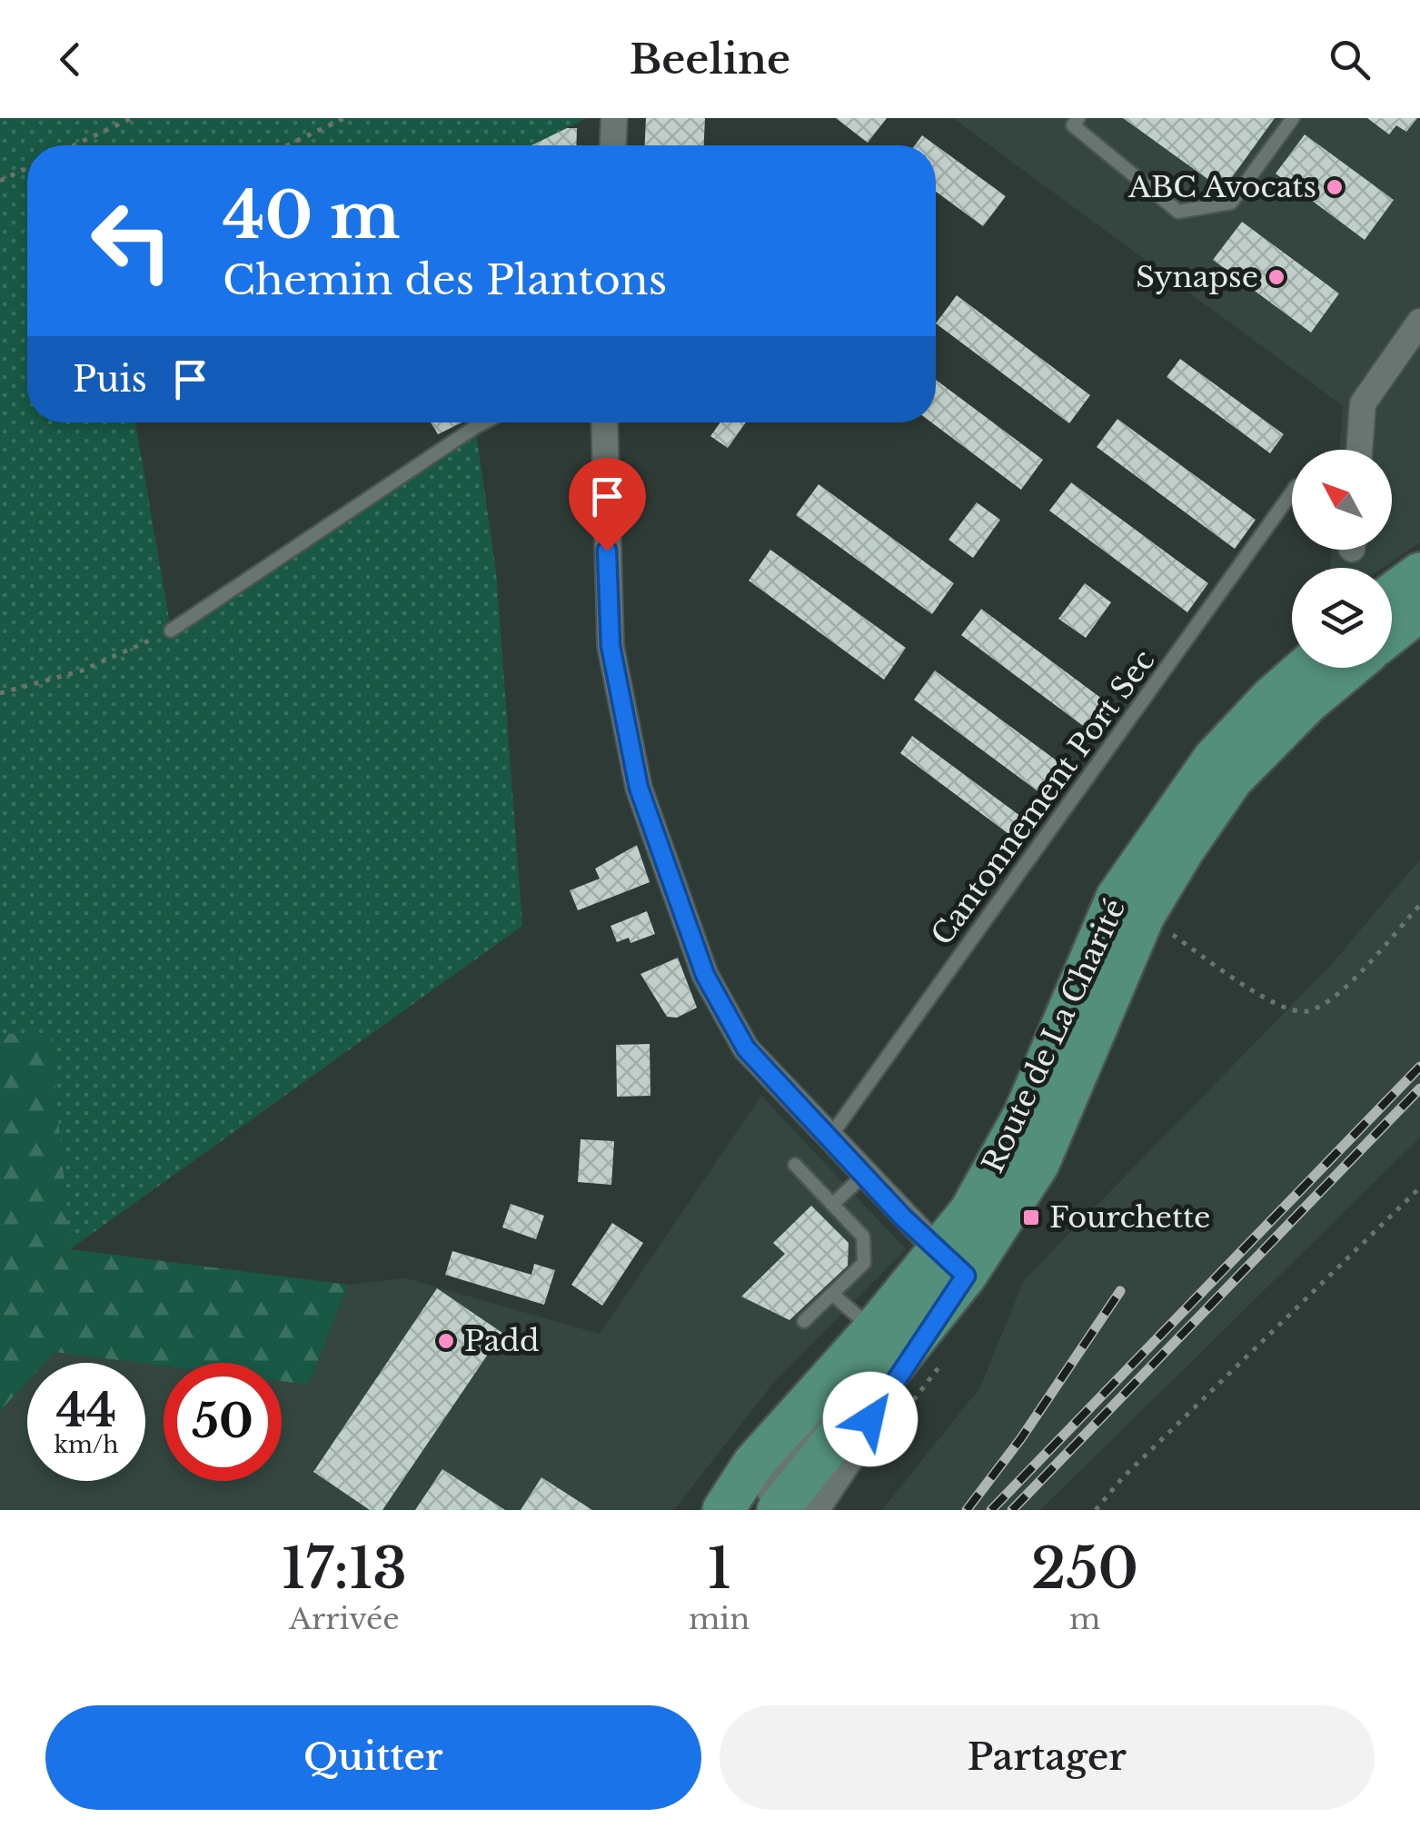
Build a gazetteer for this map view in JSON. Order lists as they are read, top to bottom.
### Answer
{
  "streets": {
    "main road": ["Route de La Charité"],
    "lane": ["Cantonnement Port Sec"]
  },
  "places": {
    "other": ["ABC Avocats", "Synapse", "Padd"],
    "transit": ["Fourchette"]
  },
  "north": "top left",
  "page": {
    "header": "Beeline",
    "turn": ["40 m", "Chemin des Plantons"],
    "then": "Puis",
    "speed": "44 km/h",
    "limit": "50",
    "eta": [
      "17:13",
      "Arrivée",
      "1",
      "min",
      "250",
      "m"
    ],
    "buttons": ["Quitter", "Partager"]
  }
}
